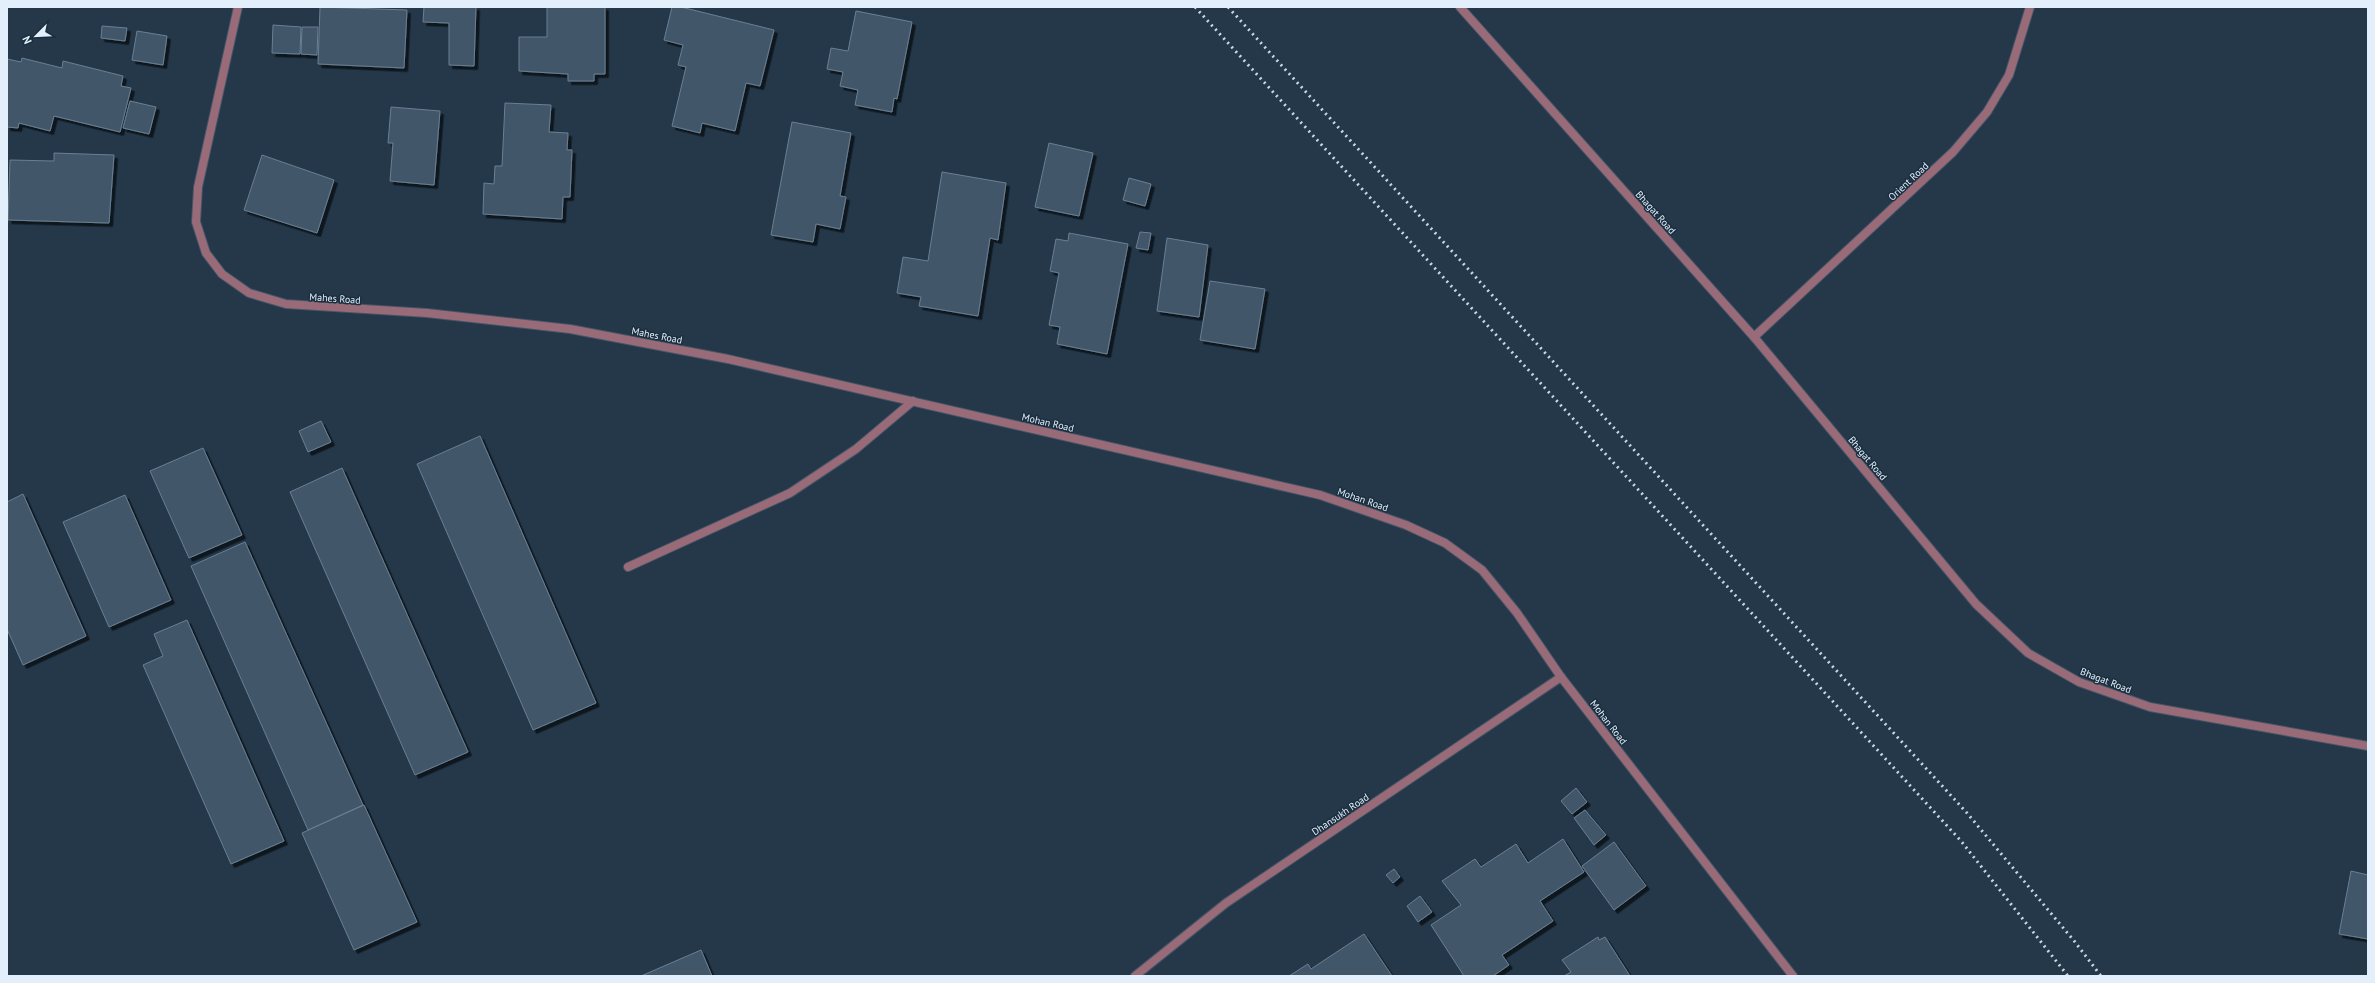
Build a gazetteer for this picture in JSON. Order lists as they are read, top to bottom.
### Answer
{
  "streets": {
    "street": [
      "Orient Road",
      "Bhagat Road",
      "Mahes Road",
      "Mohan Road",
      "Dhansukh Road"
    ]
  },
  "crossings": [
    ["Orient Road", "Bhagat Road"],
    ["Mahes Road", "Mohan Road"],
    ["Mohan Road", "Dhansukh Road"]
  ],
  "north": "bottom left"
}
